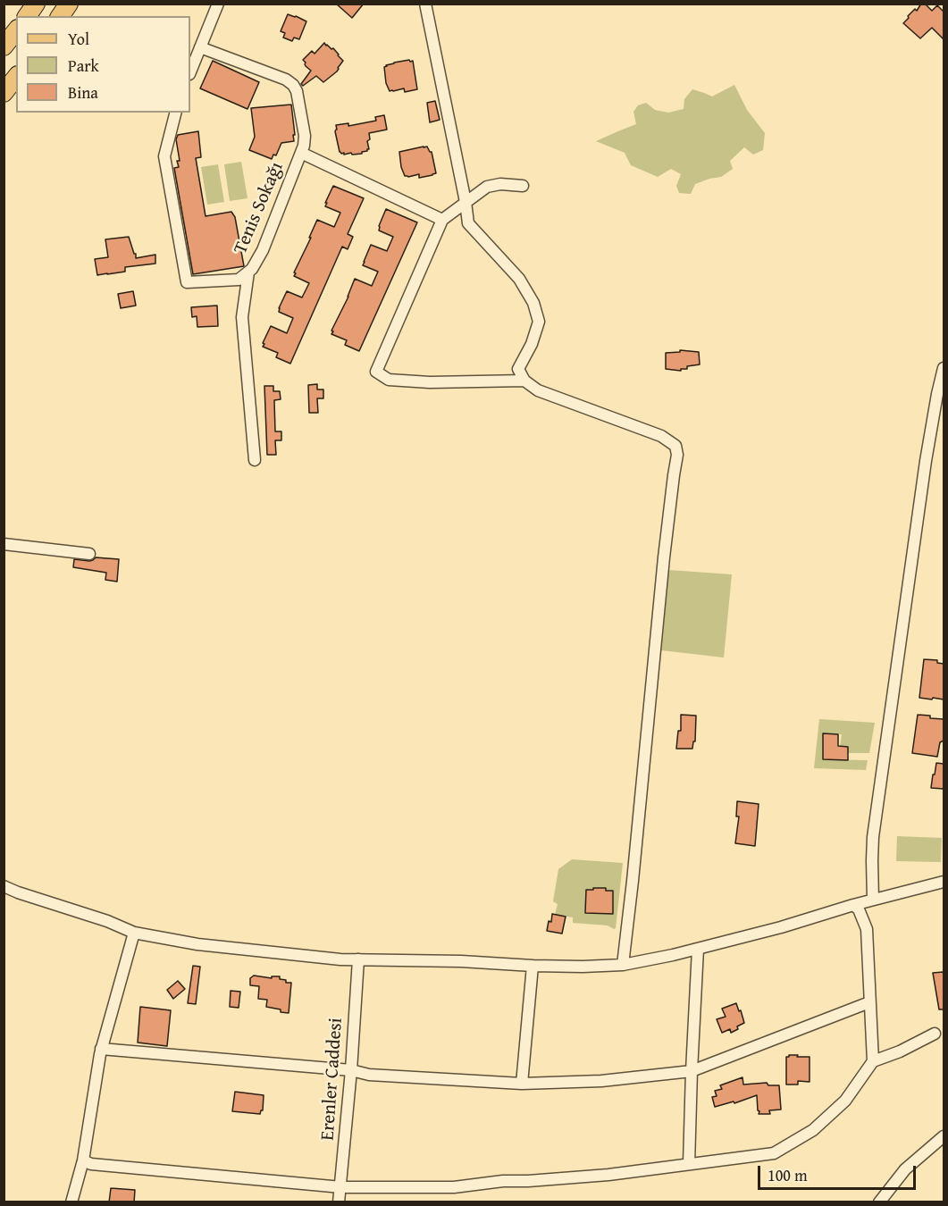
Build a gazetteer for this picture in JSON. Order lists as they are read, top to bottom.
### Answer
{
  "streets": {
    "street": ["Tenis Sokağı", "Erenler Caddesi"]
  },
  "legend": ["Yol", "Park", "Bina"],
  "scale_bar": "100 m"
}
